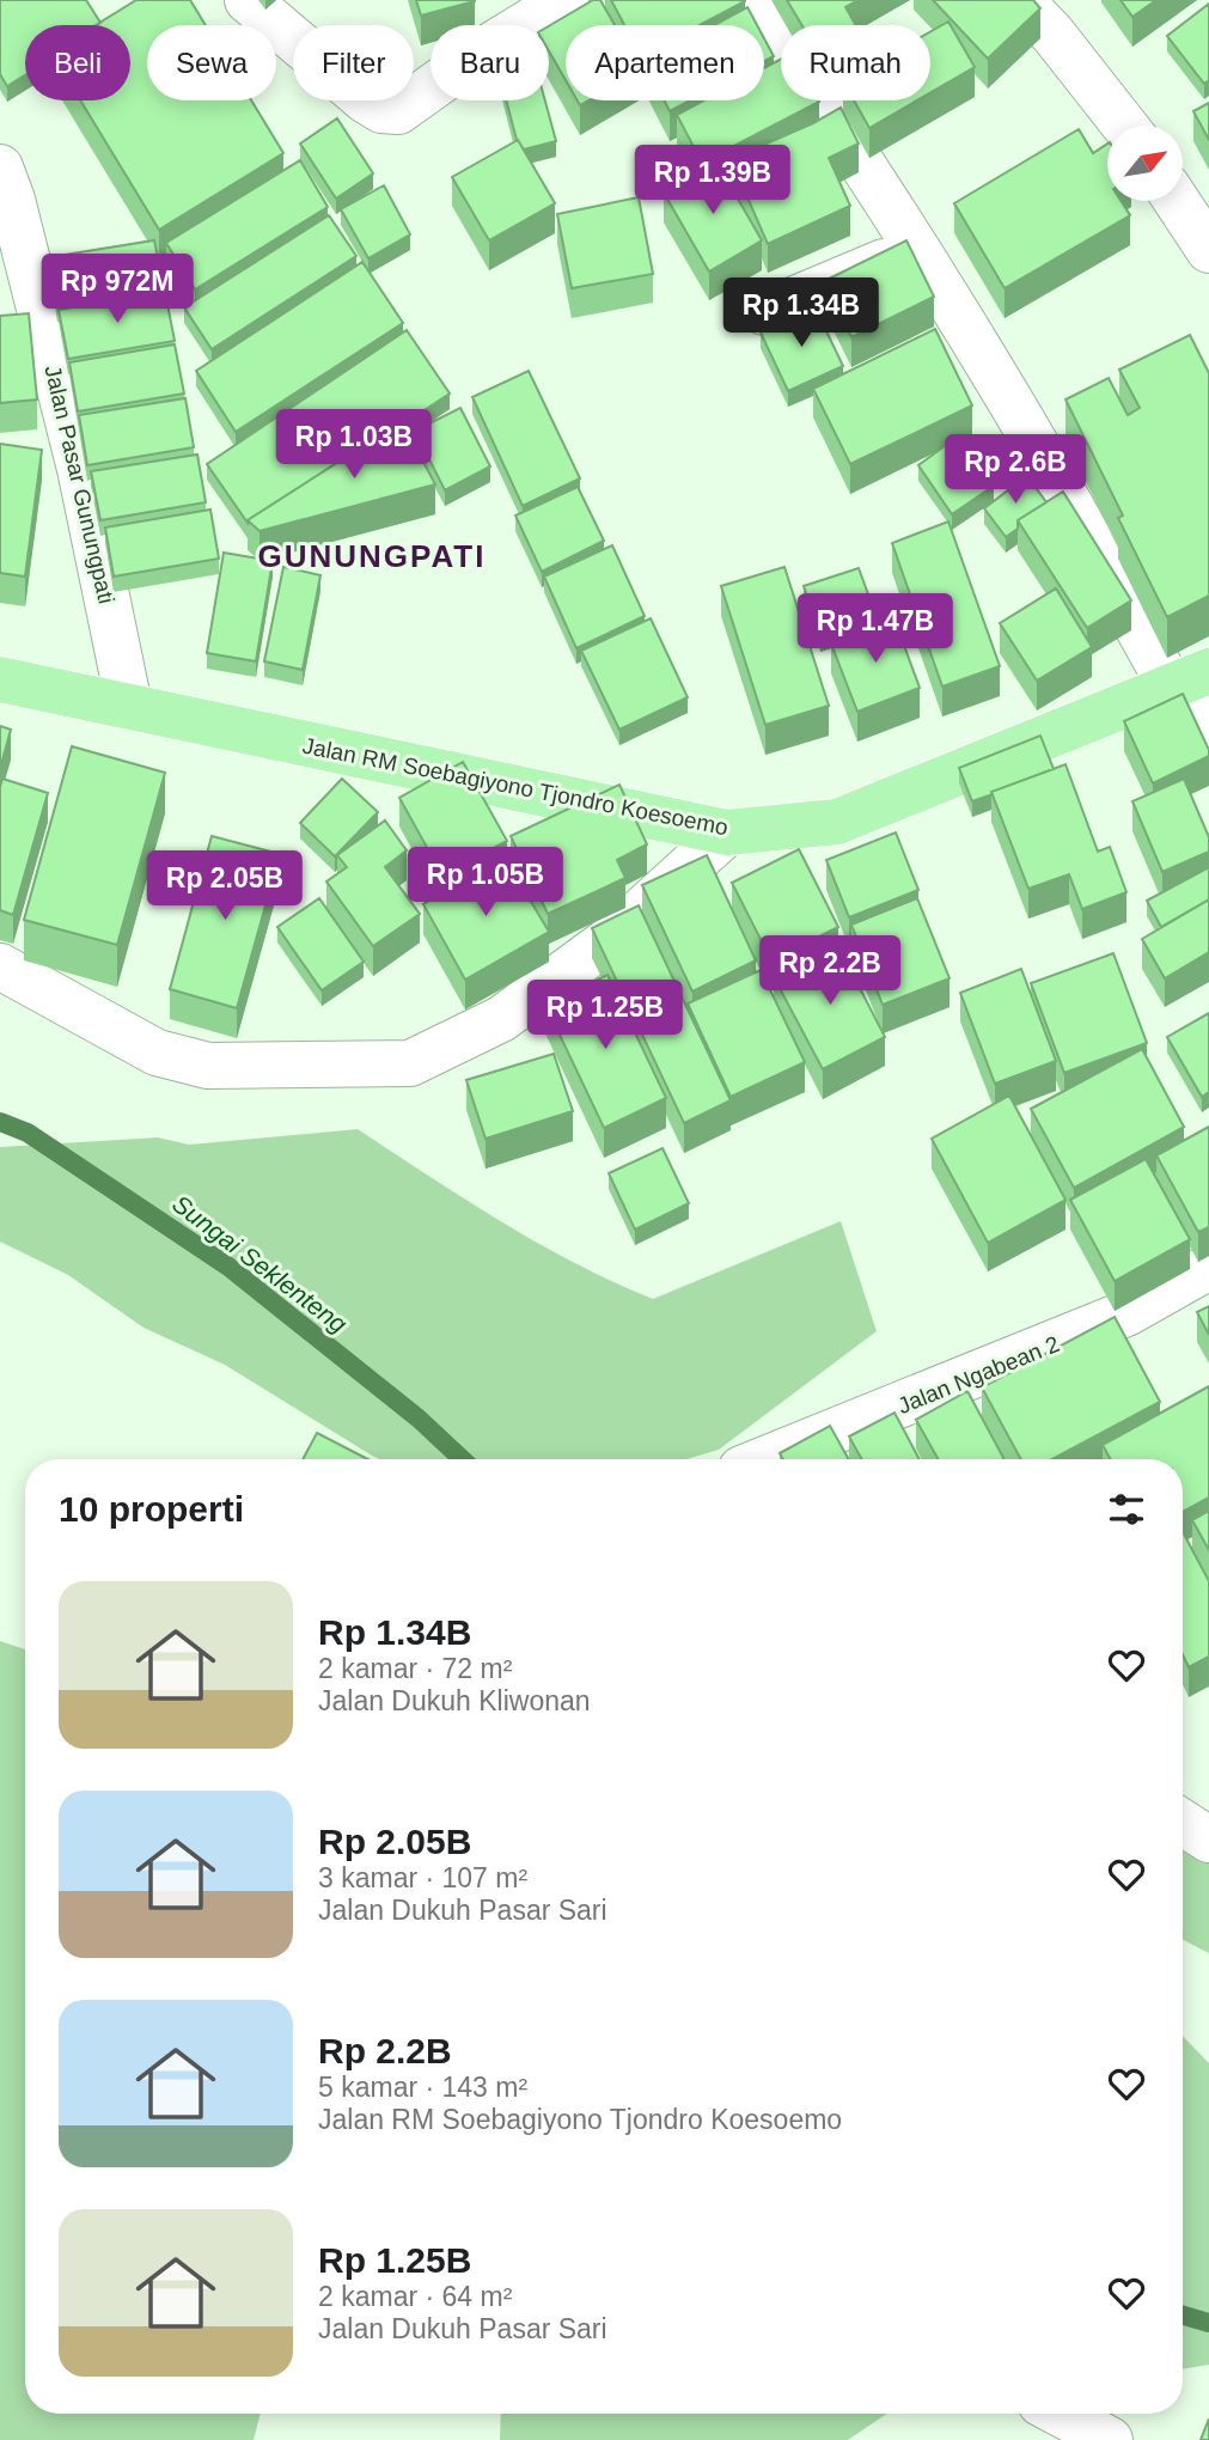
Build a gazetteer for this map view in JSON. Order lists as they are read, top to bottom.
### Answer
{
  "streets": {
    "main road": ["Jalan RM Soebagiyono Tjondro Koesoemo"],
    "street": ["Jalan Pasar Gunungpati", "Jalan Ngabean 2"]
  },
  "crossings": [
    ["Jalan Pasar Gunungpati", "Jalan RM Soebagiyono Tjondro Koesoemo"]
  ],
  "districts": ["GUNUNGPATI"],
  "water": ["Sungai Seklenteng"],
  "north": "top right",
  "page": {
    "chip": [
      "Beli",
      "Sewa",
      "Filter",
      "Baru",
      "Apartemen",
      "Rumah"
    ],
    "price": [
      "Rp 1.39B",
      "Rp 972M",
      "Rp 1.34B",
      "Rp 1.03B",
      "Rp 2.6B",
      "Rp 1.47B",
      "Rp 1.05B",
      "Rp 2.05B",
      "Rp 2.2B",
      "Rp 1.25B"
    ],
    "heading": "10 properti",
    "list": [
      {
        "name": "Rp 1.34B",
        "note": "2 kamar · 72 m² · Jalan Dukuh Kliwonan"
      },
      {
        "name": "Rp 2.05B",
        "note": "3 kamar · 107 m² · Jalan Dukuh Pasar Sari"
      },
      {
        "name": "Rp 2.2B",
        "note": "5 kamar · 143 m² · Jalan RM Soebagiyono Tjondro Koesoemo"
      },
      {
        "name": "Rp 1.25B",
        "note": "2 kamar · 64 m² · Jalan Dukuh Pasar Sari"
      }
    ]
  }
}
